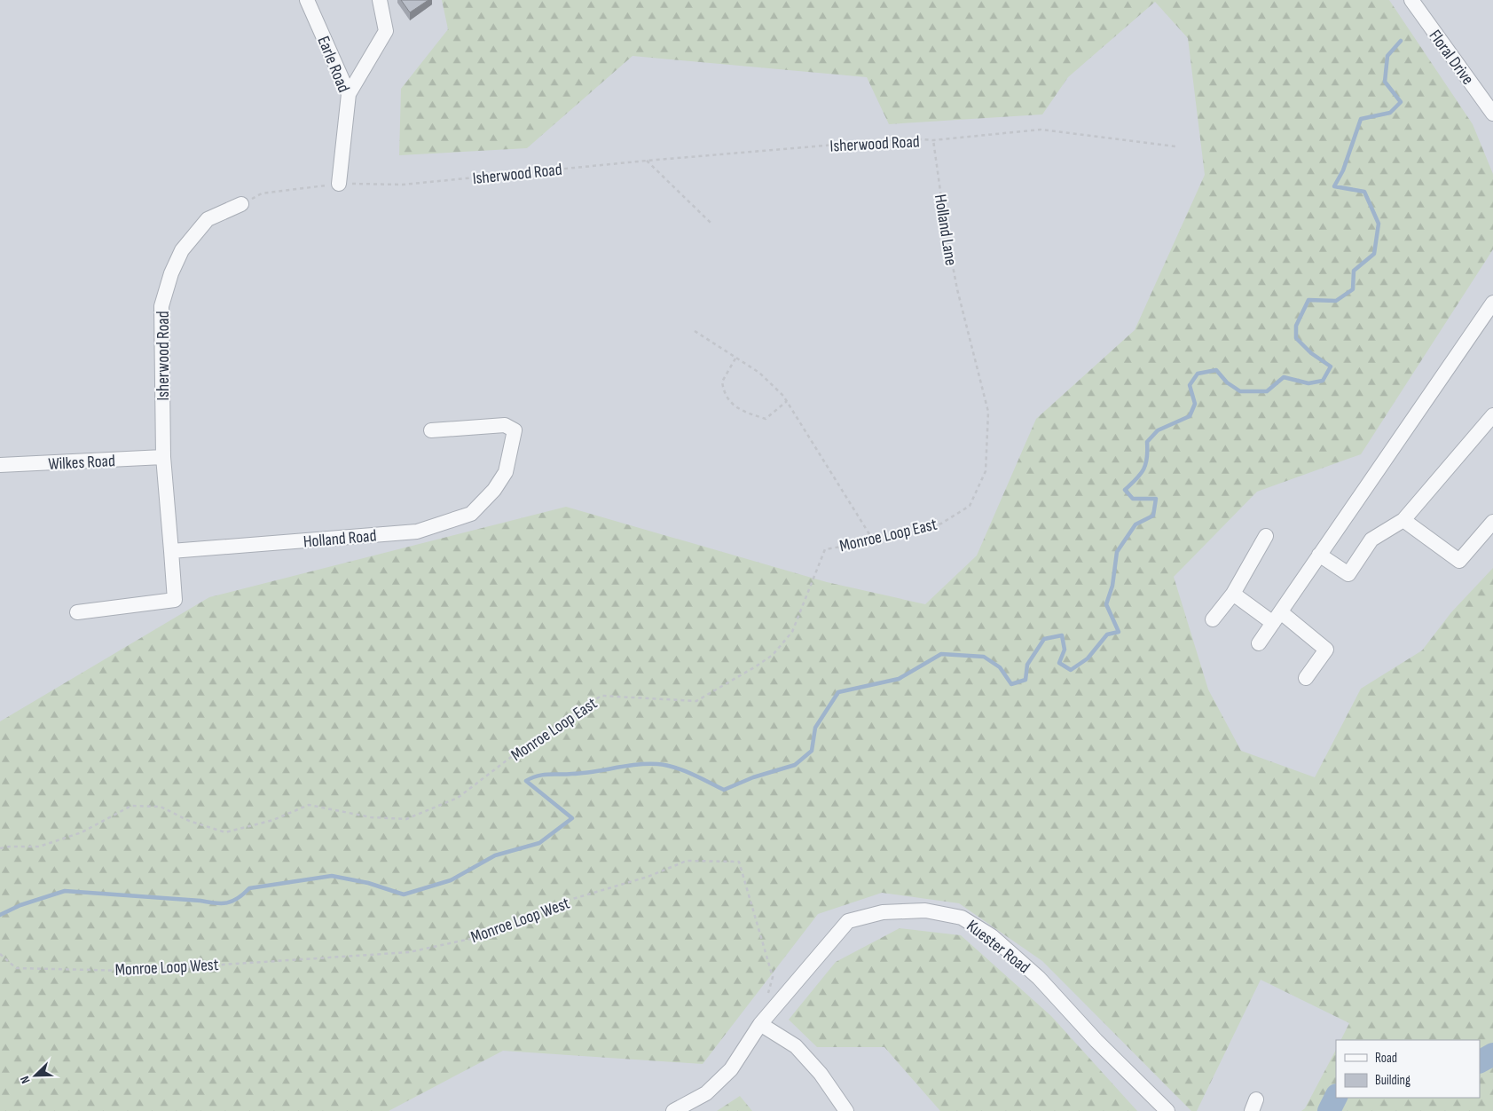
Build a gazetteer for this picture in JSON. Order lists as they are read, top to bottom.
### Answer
{
  "streets": {
    "street": [
      "Floral Drive",
      "Earle Road",
      "Isherwood Road",
      "Wilkes Road",
      "Holland Road",
      "Kuester Road"
    ],
    "path": ["Holland Lane", "Monroe Loop East", "Monroe Loop West"]
  },
  "crossings": [
    ["Earle Road", "Isherwood Road"],
    ["Isherwood Road", "Holland Lane"],
    ["Isherwood Road", "Wilkes Road"],
    ["Isherwood Road", "Holland Road"],
    ["Holland Lane", "Monroe Loop East"]
  ],
  "legend": ["Road", "Building"],
  "north": "bottom left"
}
